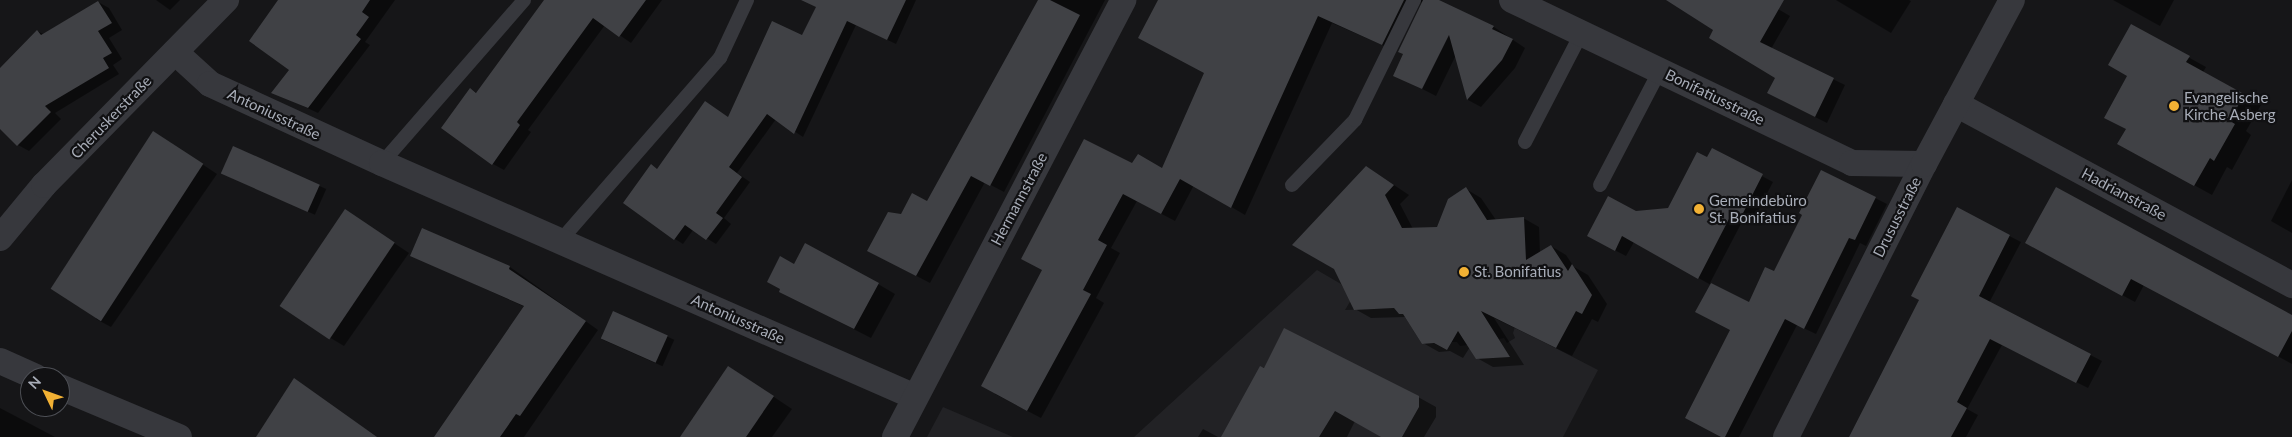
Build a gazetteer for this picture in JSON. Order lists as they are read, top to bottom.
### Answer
{
  "streets": {
    "street": [
      "Bonifatiusstraße",
      "Antoniusstraße",
      "Cheruskerstraße",
      "Hadrianstraße",
      "Hermannstraße",
      "Drususstraße"
    ]
  },
  "crossings": [
    ["Bonifatiusstraße", "Drususstraße"],
    ["Antoniusstraße", "Cheruskerstraße"],
    ["Antoniusstraße", "Hermannstraße"],
    ["Hadrianstraße", "Drususstraße"]
  ],
  "places": ["Evangelische Kirche Asberg", "Gemeindebüro St. Bonifatius", "St. Bonifatius"],
  "north": "top left"
}
